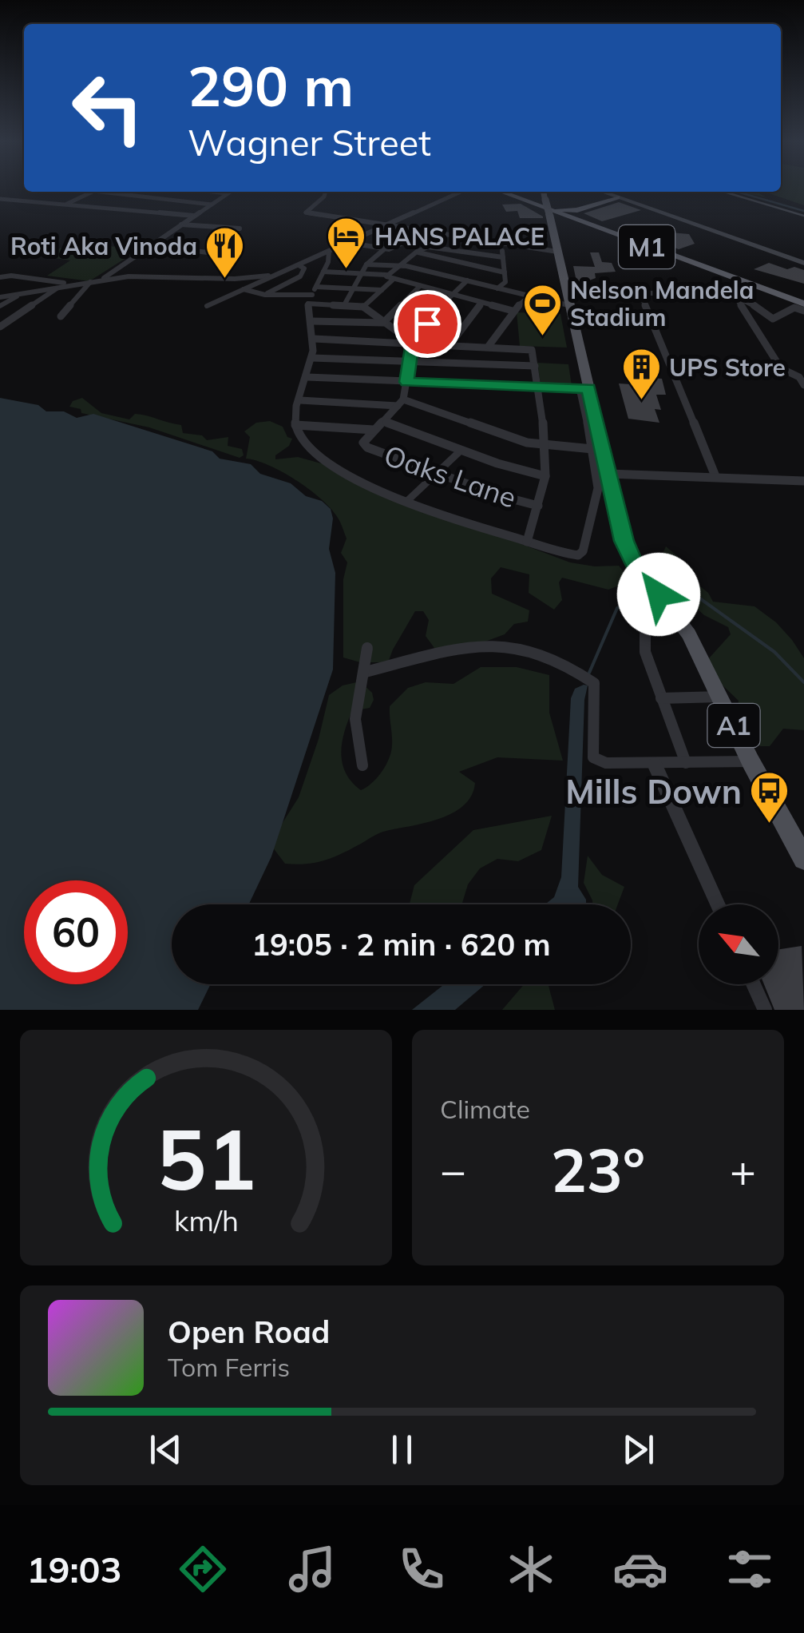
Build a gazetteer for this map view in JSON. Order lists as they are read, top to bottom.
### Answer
{
  "streets": {
    "highway": ["M1"],
    "main road": ["A1"],
    "street": ["Oaks Lane"]
  },
  "crossings": [
    ["M1", "A1"]
  ],
  "places": {
    "hotel": ["HANS PALACE"],
    "restaurant": ["Roti Aka Vinoda"],
    "sports": ["Nelson Mandela Stadium"],
    "building": ["UPS Store"],
    "bus stop": ["Mills Down"]
  },
  "north": "top left",
  "page": {
    "turn": ["290 m", "Wagner Street"],
    "limit": "60",
    "trip": "19:05 · 2 min · 620 m",
    "tile": "Climate",
    "heat": ["−", "23°", "+"],
    "song": ["Open Road", "Tom Ferris"],
    "tabs": "19:03",
    "gauge": ["51", "km/h"]
  }
}
